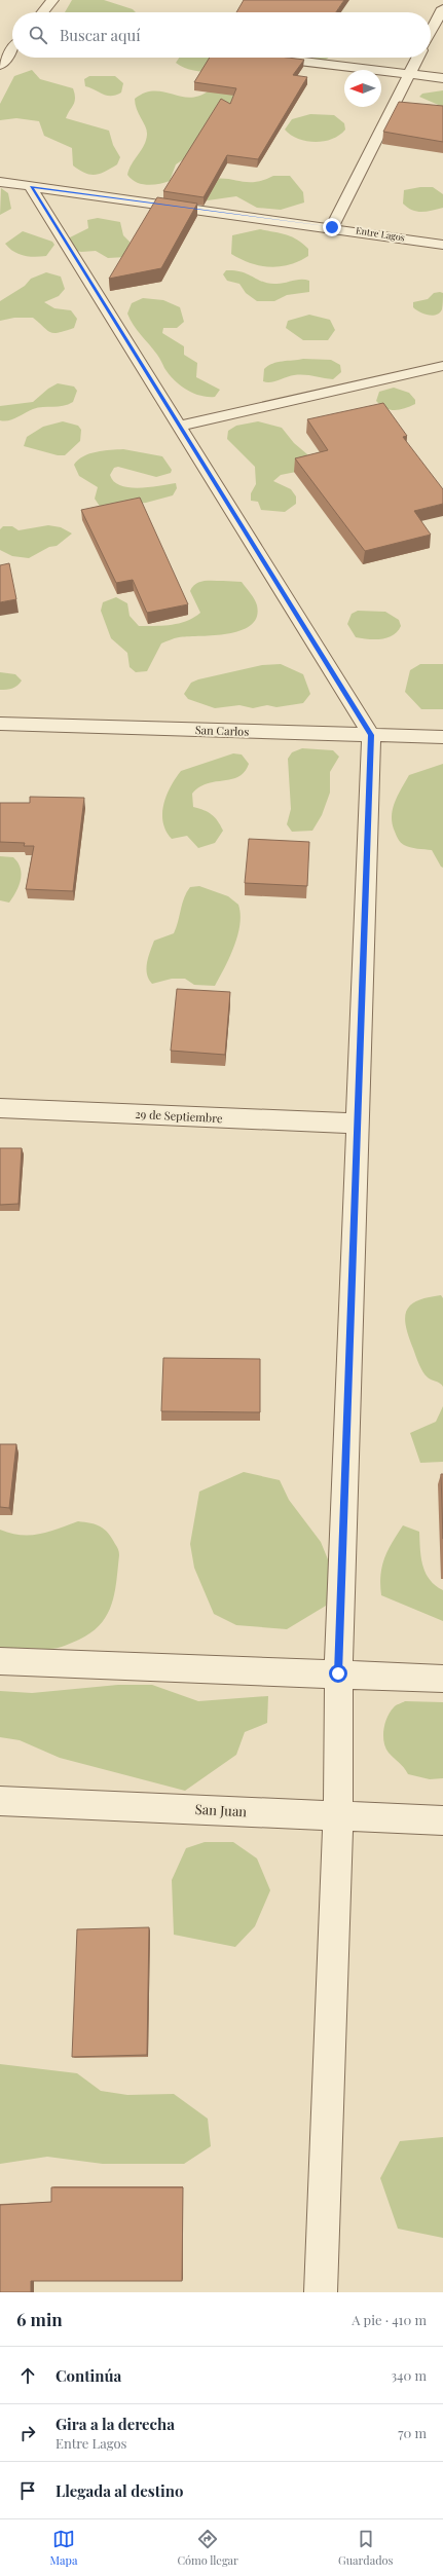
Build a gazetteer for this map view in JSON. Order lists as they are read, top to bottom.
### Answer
{
  "streets": {
    "street": [
      "Entre Lagos",
      "San Carlos",
      "29 de Septiembre",
      "San Juan"
    ]
  },
  "north": "left",
  "page": {
    "search": "Buscar aquí",
    "heading": ["6 min", "A pie · 410 m"],
    "list": [
      ["Continúa", "340 m"],
      ["Gira a la derecha", "Entre Lagos", "70 m"],
      "Llegada al destino"
    ],
    "nav": ["Mapa", "Cómo llegar", "Guardados"]
  }
}
